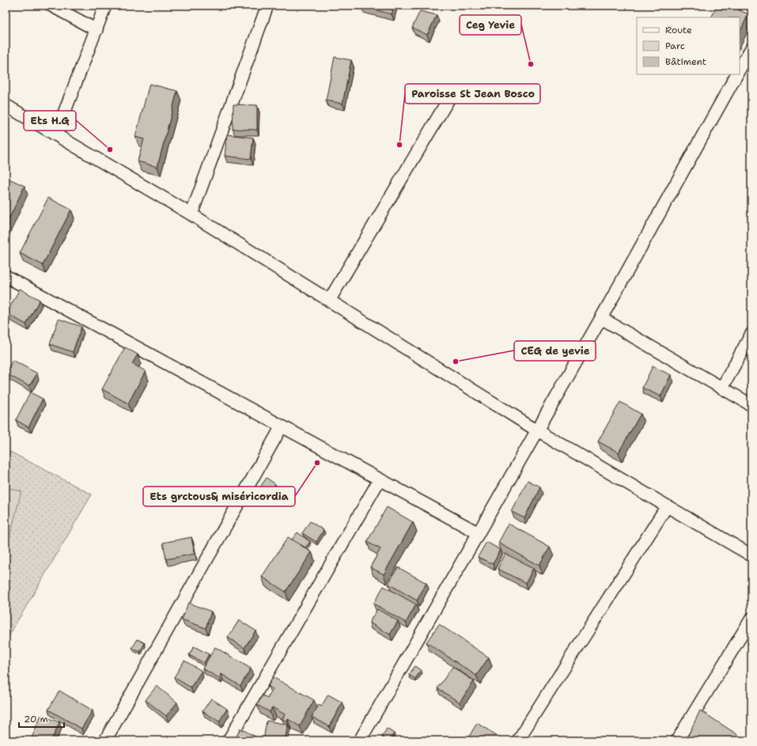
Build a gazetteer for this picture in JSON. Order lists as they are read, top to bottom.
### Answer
{
  "places": [
    "Ceg Yevie",
    "Paroisse St Jean Bosco",
    "Ets H.G",
    "CEG de yevie",
    "Ets grctous& miséricordia"
  ],
  "legend": ["Route", "Parc", "Bâtiment"],
  "scale_bar": "20 m"
}
